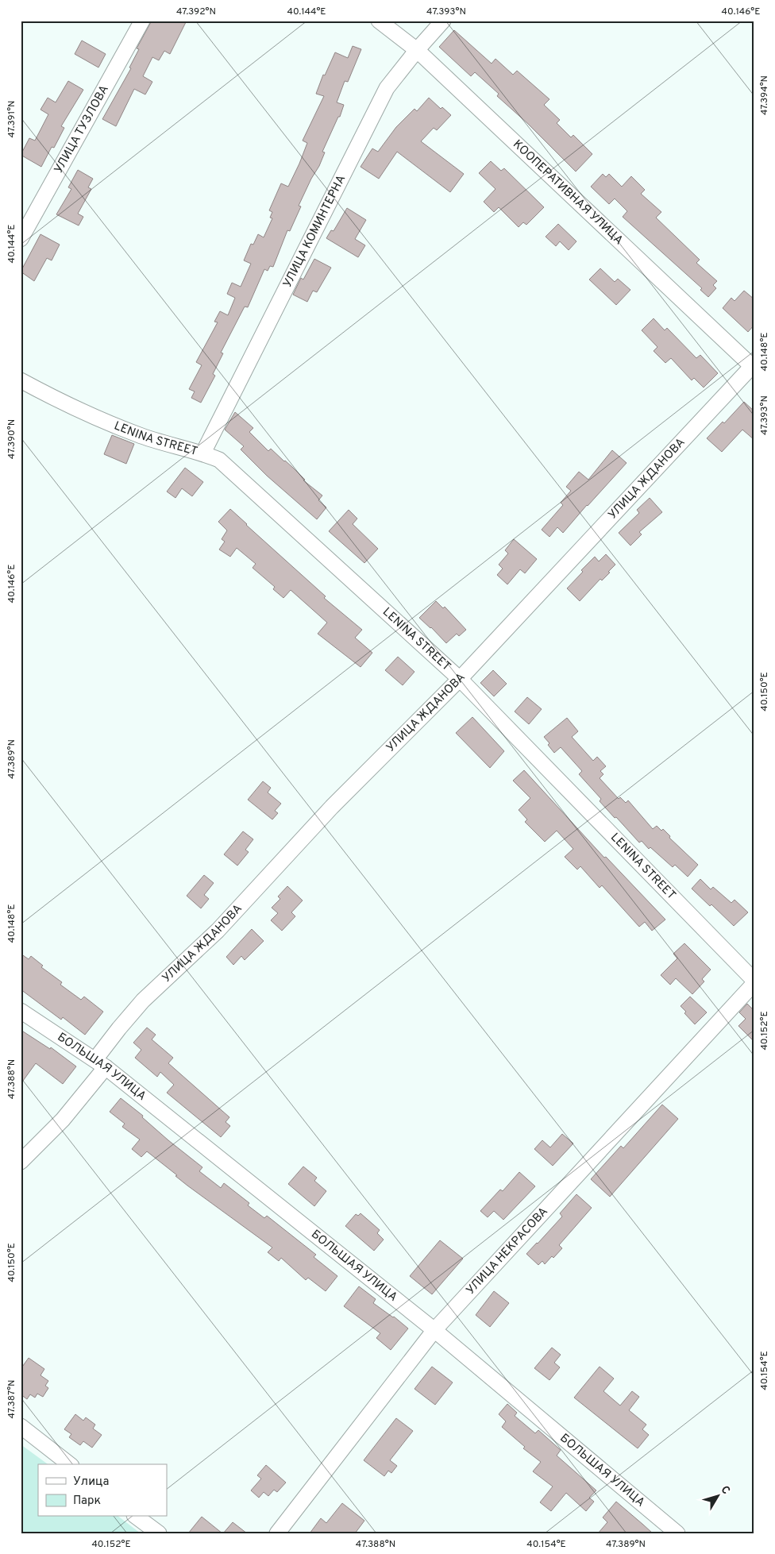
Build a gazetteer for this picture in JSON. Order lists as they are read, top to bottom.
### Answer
{
  "streets": {
    "street": [
      "УЛИЦА ТУЗЛОВА",
      "КООПЕРАТИВНАЯ УЛИЦА",
      "УЛИЦА КОМИНТЕРНА",
      "LENINA STREET",
      "УЛИЦА ЖДАНОВА",
      "БОЛЬШАЯ УЛИЦА",
      "УЛИЦА НЕКРАСОВА"
    ]
  },
  "crossings": [
    ["КООПЕРАТИВНАЯ УЛИЦА", "УЛИЦА КОМИНТЕРНА"],
    ["КООПЕРАТИВНАЯ УЛИЦА", "УЛИЦА ЖДАНОВА"],
    ["УЛИЦА КОМИНТЕРНА", "LENINA STREET"],
    ["LENINA STREET", "УЛИЦА ЖДАНОВА"],
    ["LENINA STREET", "УЛИЦА НЕКРАСОВА"],
    ["УЛИЦА ЖДАНОВА", "БОЛЬШАЯ УЛИЦА"],
    ["БОЛЬШАЯ УЛИЦА", "УЛИЦА НЕКРАСОВА"]
  ],
  "legend": ["Улица", "Парк"],
  "north": "top right",
  "coordinates": [
    "47.392°N",
    "40.144°E",
    "47.393°N",
    "40.146°E",
    "47.394°N",
    "47.391°N",
    "40.148°E",
    "47.390°N",
    "40.150°E",
    "47.389°N",
    "40.152°E",
    "47.388°N",
    "40.154°E",
    "47.387°N"
  ]
}
